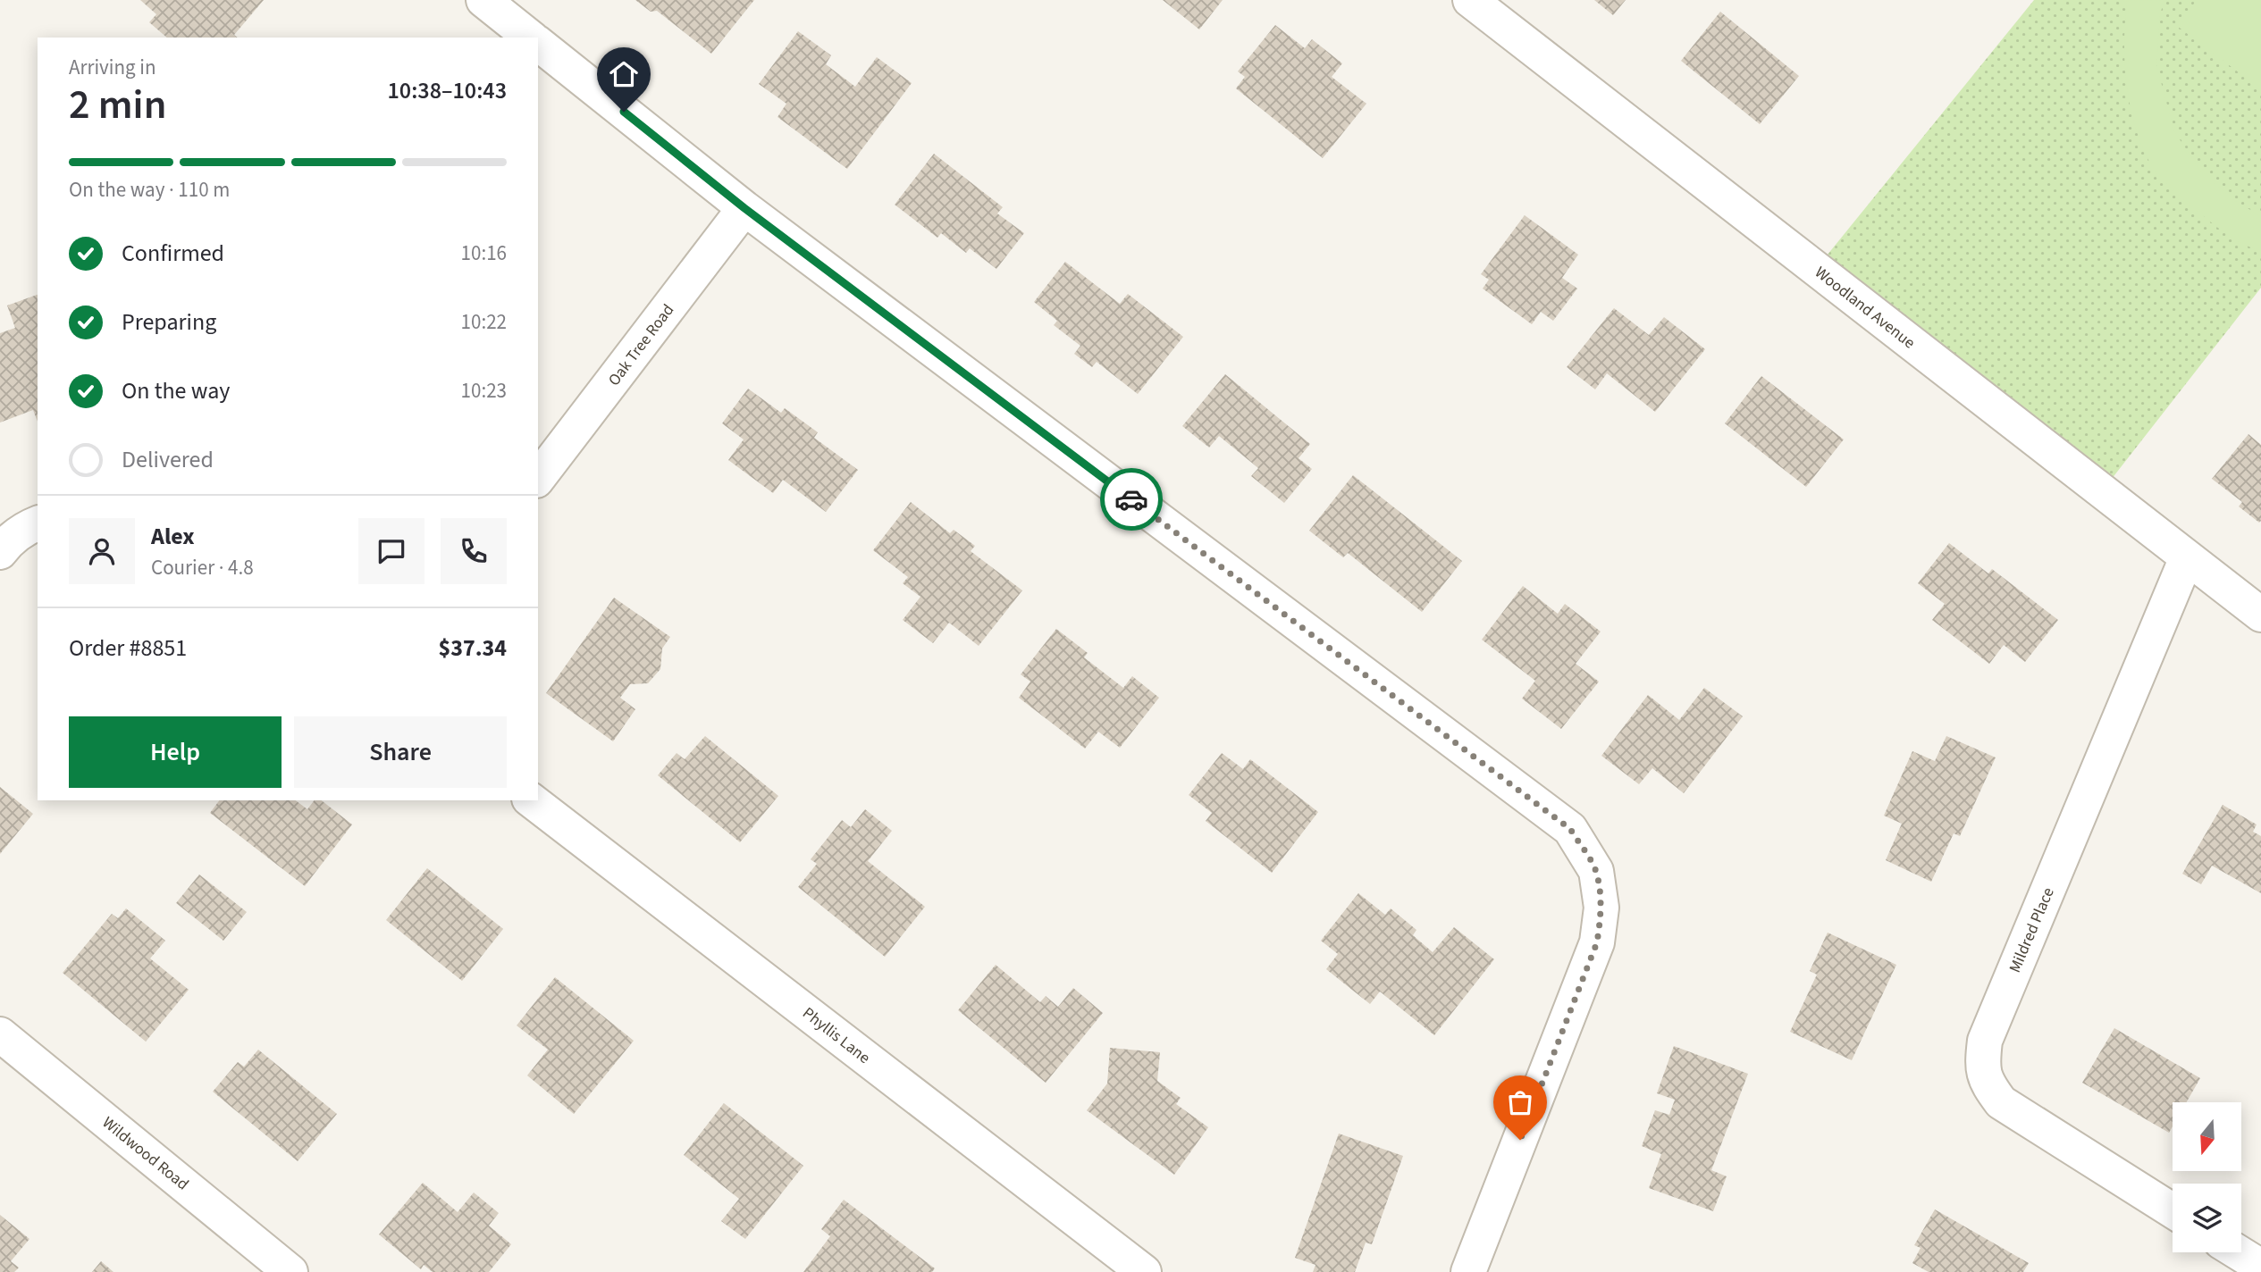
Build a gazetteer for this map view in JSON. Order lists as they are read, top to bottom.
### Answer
{
  "streets": {
    "street": [
      "Woodland Avenue",
      "Oak Tree Road",
      "Mildred Place",
      "Phyllis Lane",
      "Wildwood Road"
    ]
  },
  "crossings": [
    ["Woodland Avenue", "Mildred Place"]
  ],
  "north": "bottom",
  "page": {
    "heading": ["2 min", "Arriving in", "10:38–10:43"],
    "panel": [
      "Alex",
      "Courier · 4.8",
      "Order #8851",
      "$37.34"
    ],
    "bar": "On the way · 110 m",
    "list": [
      ["Confirmed", "10:16"],
      ["Preparing", "10:22"],
      ["On the way", "10:23"],
      "Delivered"
    ],
    "buttons": ["Help", "Share"]
  }
}
